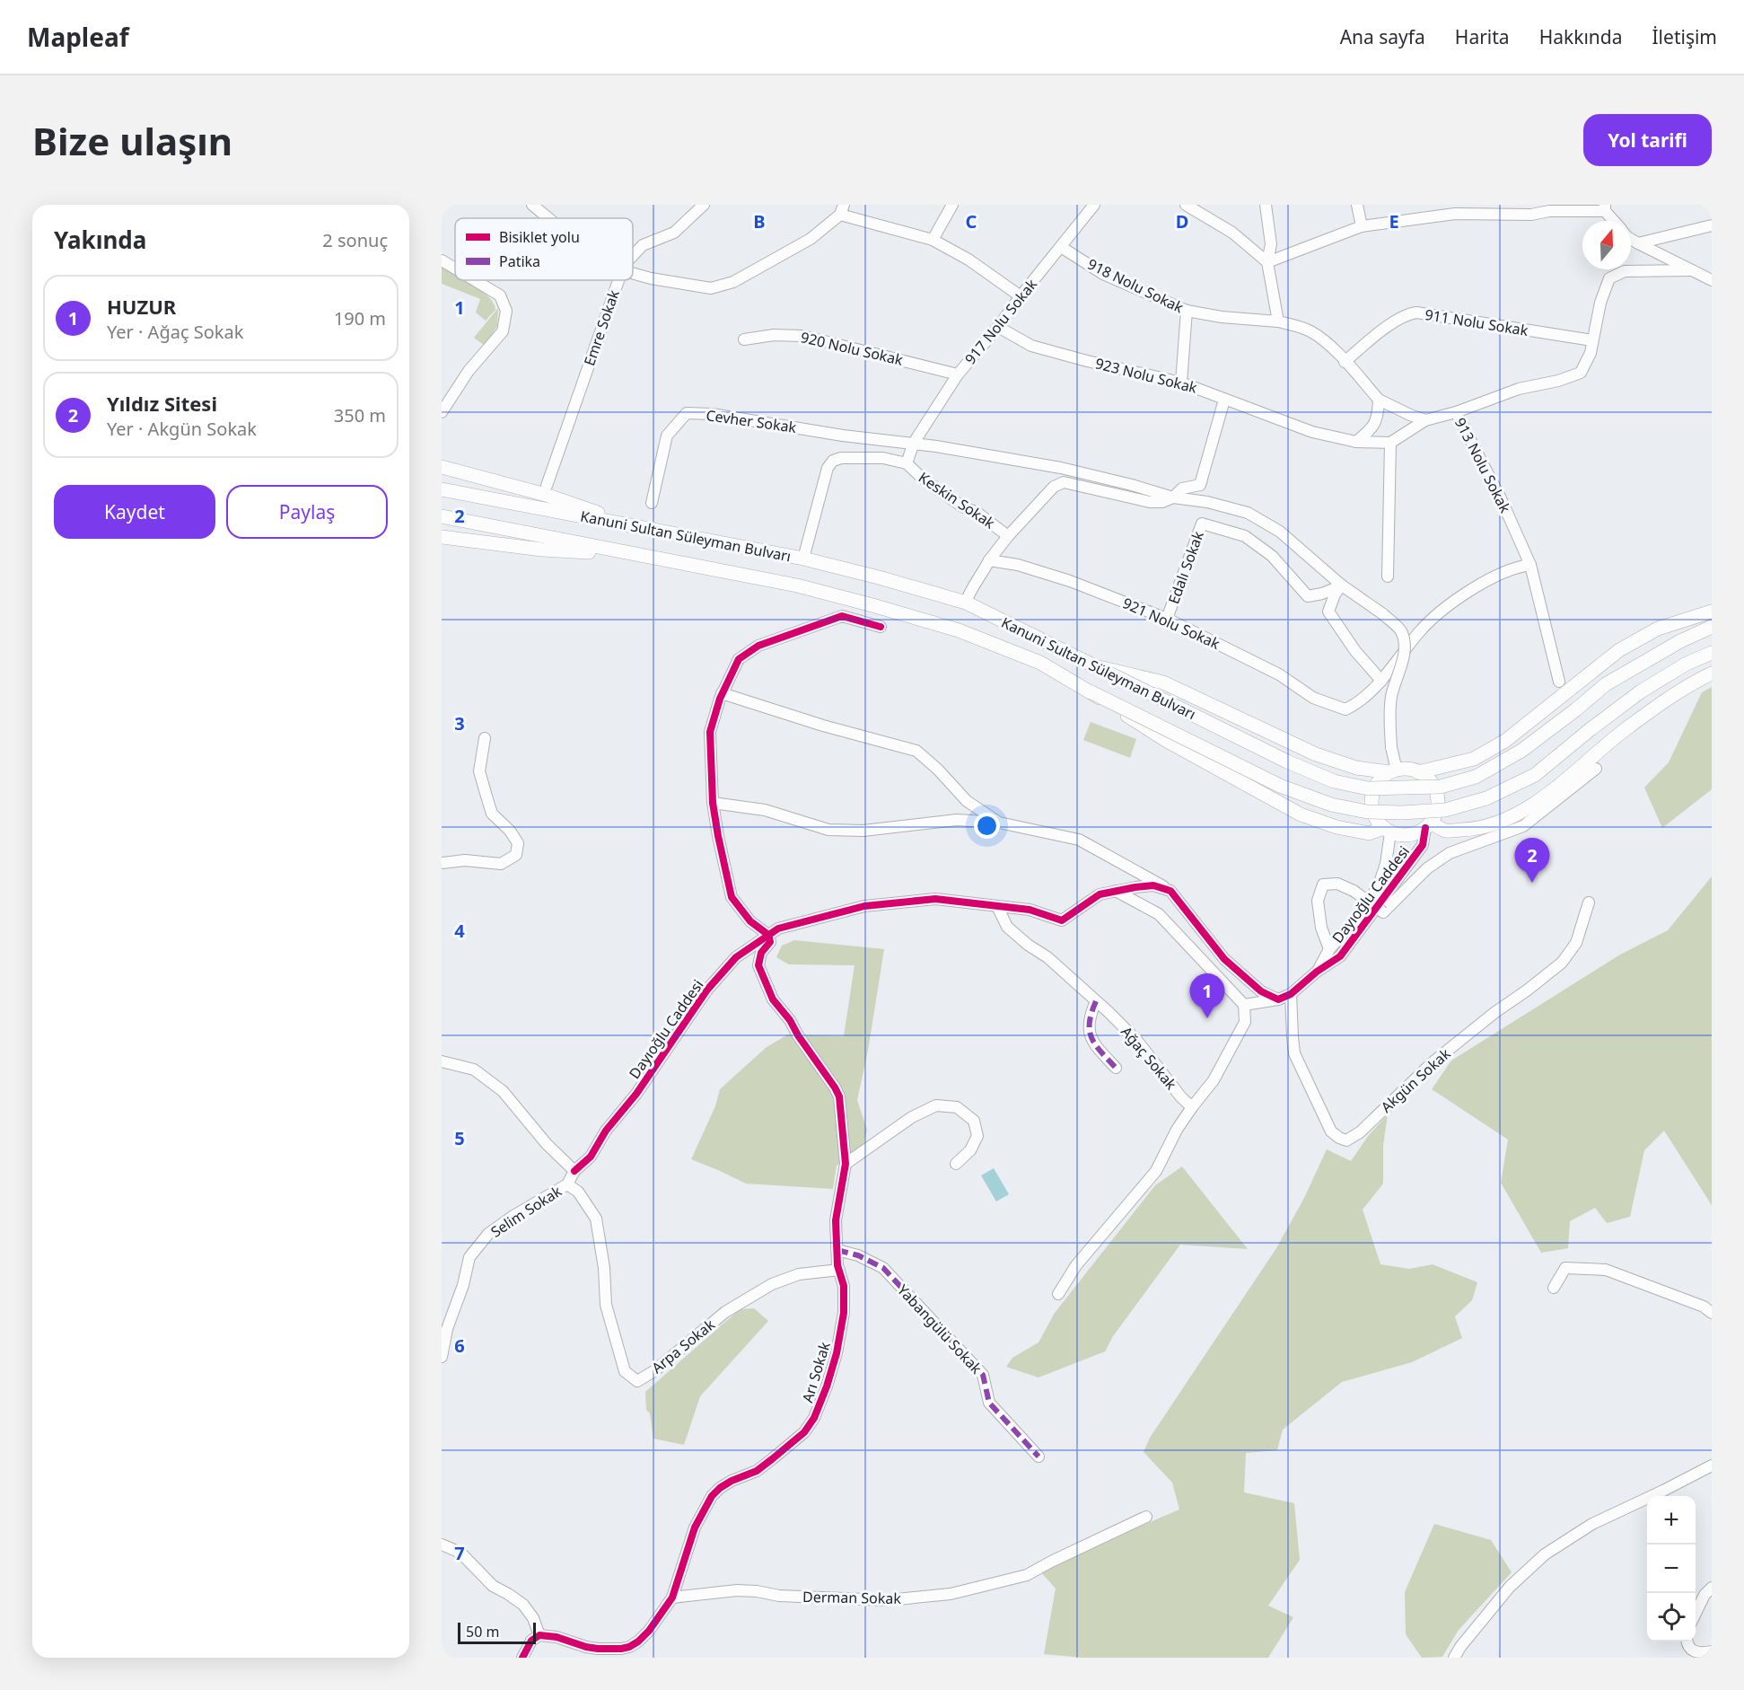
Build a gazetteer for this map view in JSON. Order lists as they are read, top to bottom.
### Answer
{
  "streets": {
    "main road": ["Kanuni Sultan Süleyman Bulvarı"],
    "street": [
      "918 Nolu Sokak",
      "917 Nolu Sokak",
      "911 Nolu Sokak",
      "Emre Sokak",
      "920 Nolu Sokak",
      "923 Nolu Sokak",
      "Cevher Sokak",
      "913 Nolu Sokak",
      "Keskin Sokak",
      "Edalı Sokak",
      "921 Nolu Sokak",
      "Dayıoğlu Caddesi",
      "Ağaç Sokak",
      "Akgün Sokak",
      "Selim Sokak",
      "Yabangülü Sokak",
      "Arpa Sokak",
      "Arı Sokak",
      "Derman Sokak"
    ]
  },
  "crossings": [
    ["918 Nolu Sokak", "917 Nolu Sokak"],
    ["917 Nolu Sokak", "920 Nolu Sokak"],
    ["917 Nolu Sokak", "923 Nolu Sokak"],
    ["917 Nolu Sokak", "Cevher Sokak"],
    ["Edalı Sokak", "921 Nolu Sokak"],
    ["Dayıoğlu Caddesi", "Ağaç Sokak"],
    ["Dayıoğlu Caddesi", "Akgün Sokak"],
    ["Dayıoğlu Caddesi", "Selim Sokak"],
    ["Dayıoğlu Caddesi", "Arı Sokak"],
    ["Selim Sokak", "Arpa Sokak"],
    ["Yabangülü Sokak", "Arı Sokak"],
    ["Arpa Sokak", "Arı Sokak"],
    ["Arı Sokak", "Derman Sokak"]
  ],
  "legend": ["Bisiklet yolu", "Patika"],
  "scale_bar": "50 m",
  "north": "top",
  "page": {
    "header": "Mapleaf",
    "nav": [
      "Ana sayfa",
      "Harita",
      "Hakkında",
      "İletişim"
    ],
    "buttons": [
      "Yol tarifi",
      ["Kaydet", "Paylaş"]
    ],
    "title": "Bize ulaşın",
    "heading": ["Yakında", "2 sonuç"],
    "list": [
      {
        "mark": "1",
        "name": "HUZUR",
        "note": "Yer · Ağaç Sokak",
        "value": "190 m"
      },
      {
        "mark": "2",
        "name": "Yıldız Sitesi",
        "note": "Yer · Akgün Sokak",
        "value": "350 m"
      }
    ],
    "pins": ["2", "1"],
    "map_buttons": ["+", "−"],
    "scale": "50 m"
  },
  "grid": {
    "columns": [
      "B",
      "C",
      "D",
      "E"
    ],
    "rows": [
      "1",
      "2",
      "3",
      "4",
      "5",
      "6",
      "7"
    ]
  }
}
